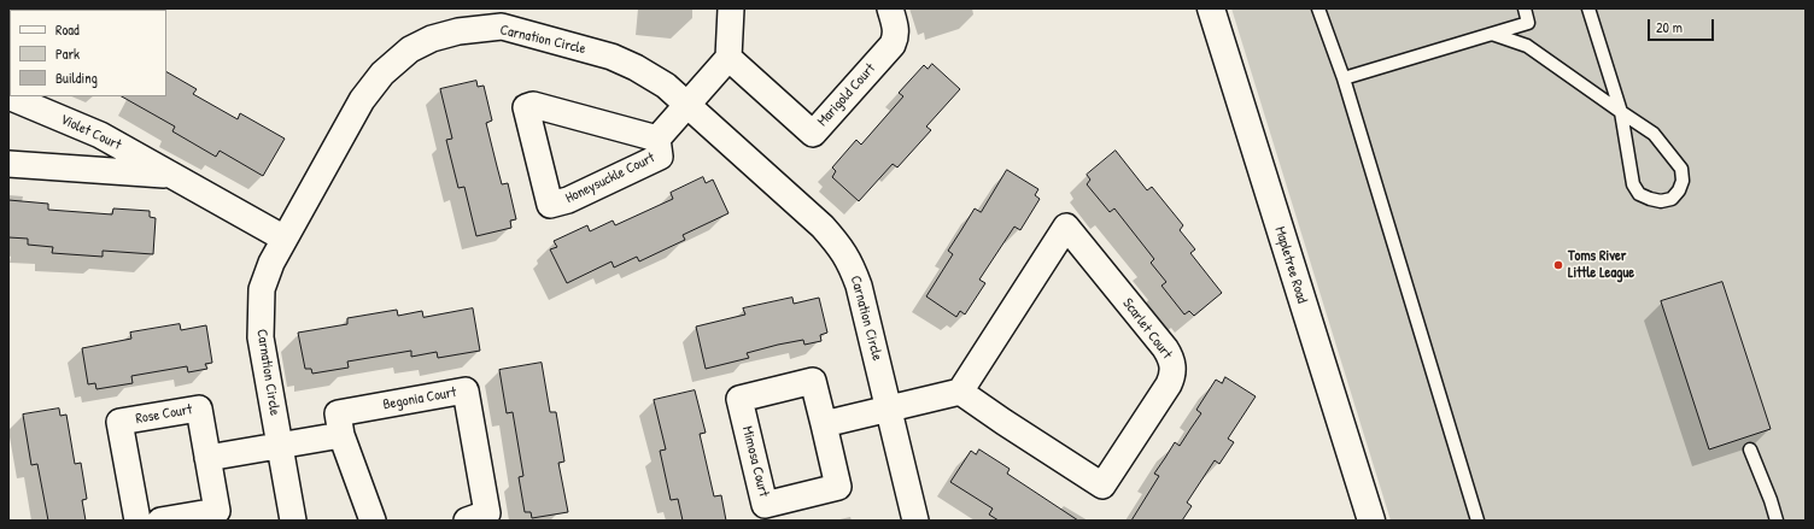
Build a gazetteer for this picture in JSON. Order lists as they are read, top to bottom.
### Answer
{
  "streets": {
    "street": [
      "Carnation Circle",
      "Marigold Court",
      "Violet Court",
      "Honeysuckle Court",
      "Mapletree Road",
      "Scarlet Court",
      "Begonia Court",
      "Rose Court",
      "Mimosa Court"
    ]
  },
  "crossings": [
    ["Carnation Circle", "Violet Court"],
    ["Carnation Circle", "Honeysuckle Court"]
  ],
  "places": ["Toms River Little League"],
  "legend": ["Road", "Park", "Building"],
  "scale_bar": "20 m"
}
